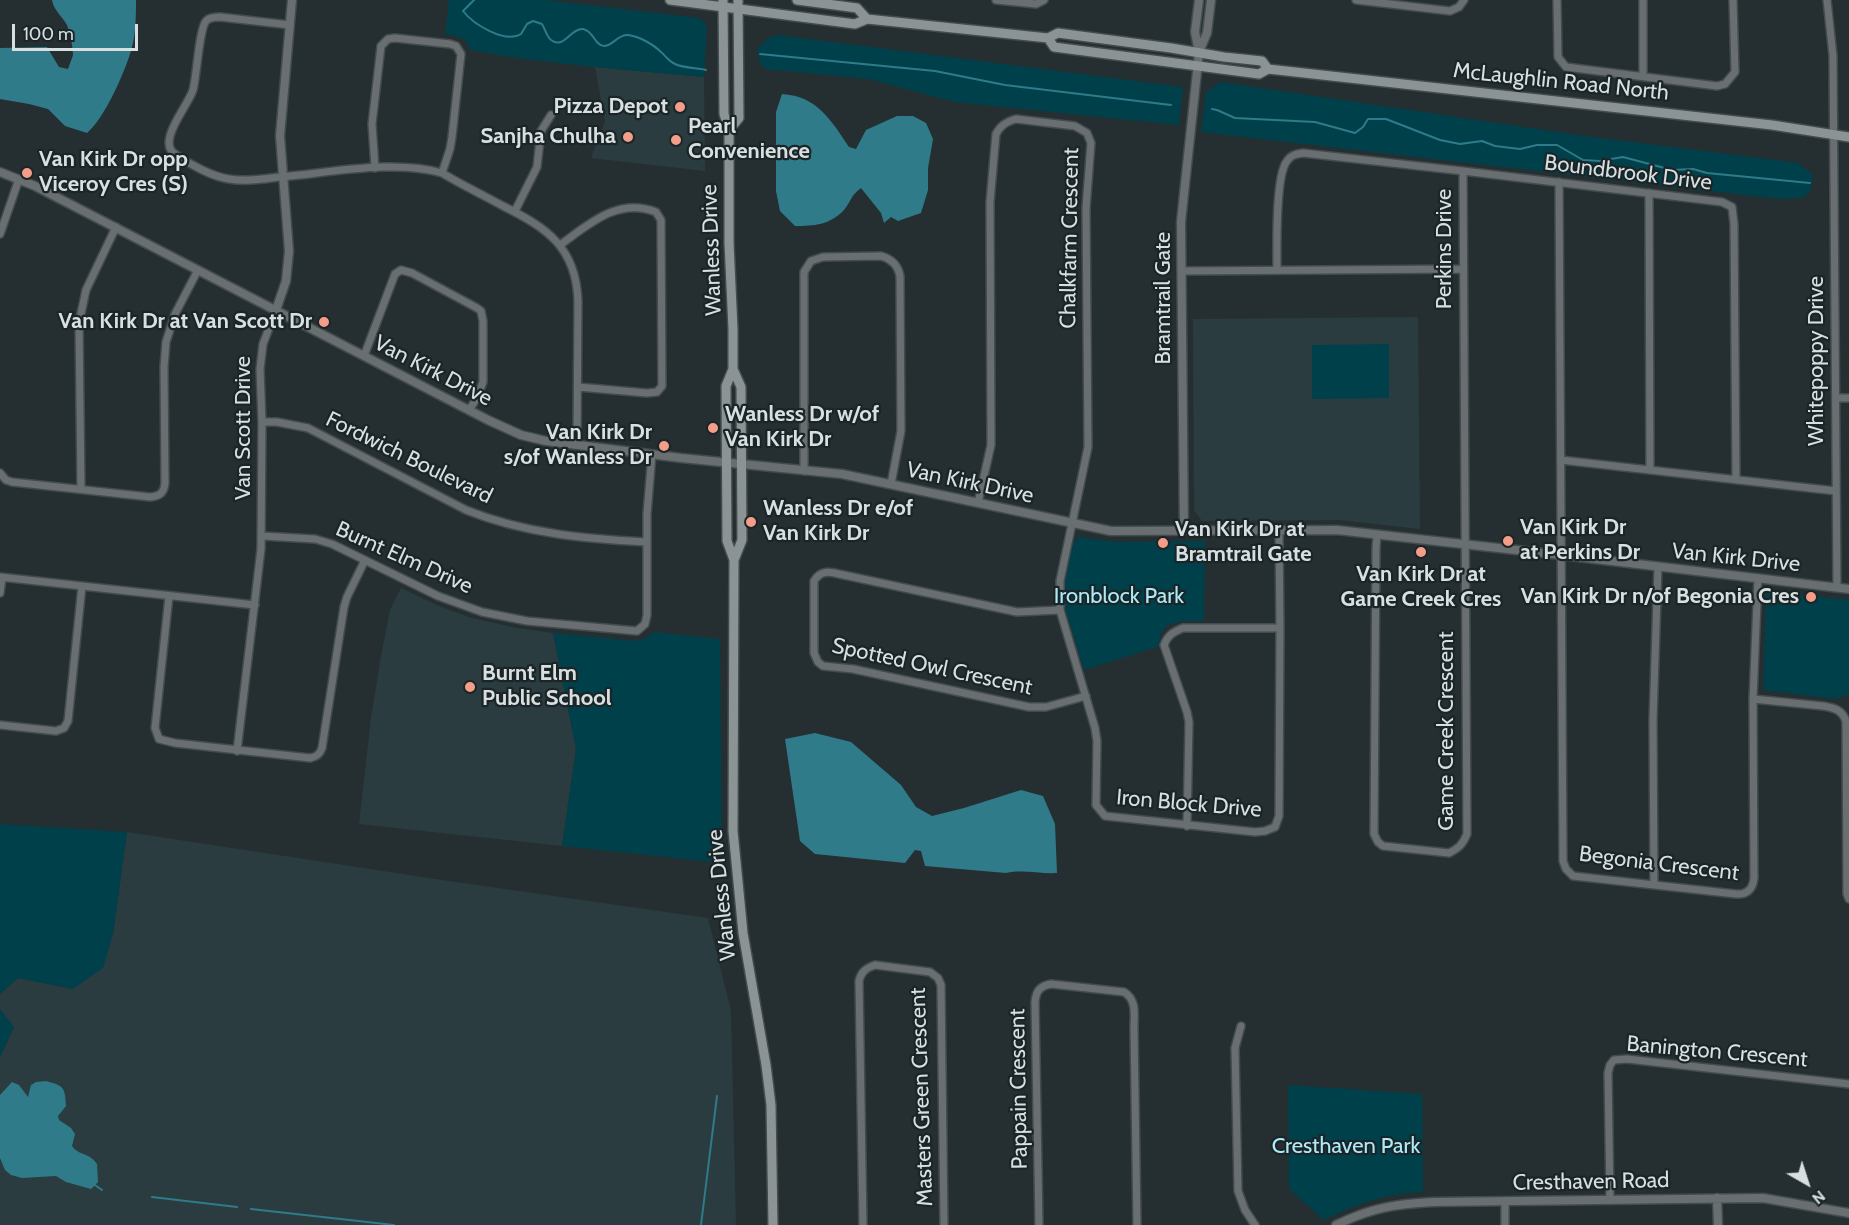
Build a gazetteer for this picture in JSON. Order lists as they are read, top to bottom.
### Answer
{
  "streets": {
    "main road": ["McLaughlin Road North", "Wanless Drive"],
    "street": [
      "Boundbrook Drive",
      "Chalkfarm Crescent",
      "Perkins Drive",
      "Bramtrail Gate",
      "Whitepoppy Drive",
      "Van Kirk Drive",
      "Van Scott Drive",
      "Fordwich Boulevard",
      "Burnt Elm Drive",
      "Spotted Owl Crescent",
      "Game Creek Crescent",
      "Iron Block Drive",
      "Begonia Crescent",
      "Banington Crescent",
      "Pappain Crescent",
      "Masters Green Crescent",
      "Cresthaven Road"
    ]
  },
  "crossings": [
    ["McLaughlin Road North", "Wanless Drive"],
    ["McLaughlin Road North", "Bramtrail Gate"],
    ["McLaughlin Road North", "Whitepoppy Drive"],
    ["Boundbrook Drive", "Perkins Drive"],
    ["Boundbrook Drive", "Begonia Crescent"],
    ["Chalkfarm Crescent", "Van Kirk Drive"],
    ["Chalkfarm Crescent", "Iron Block Drive"],
    ["Perkins Drive", "Van Kirk Drive"],
    ["Perkins Drive", "Game Creek Crescent"],
    ["Wanless Drive", "Van Kirk Drive"],
    ["Bramtrail Gate", "Van Kirk Drive"],
    ["Whitepoppy Drive", "Van Kirk Drive"],
    ["Van Kirk Drive", "Van Scott Drive"],
    ["Van Kirk Drive", "Burnt Elm Drive"],
    ["Van Kirk Drive", "Game Creek Crescent"],
    ["Van Kirk Drive", "Iron Block Drive"],
    ["Van Kirk Drive", "Begonia Crescent"],
    ["Van Scott Drive", "Fordwich Boulevard"],
    ["Van Scott Drive", "Burnt Elm Drive"],
    ["Fordwich Boulevard", "Burnt Elm Drive"],
    ["Spotted Owl Crescent", "Iron Block Drive"],
    ["Banington Crescent", "Cresthaven Road"]
  ],
  "parks": ["Ironblock Park", "Cresthaven Park"],
  "places": [
    "Pizza Depot",
    "Sanjha Chulha",
    "Pearl Convenience",
    "Van Kirk Dr opp Viceroy Cres (S)",
    "Van Kirk Dr at Van Scott Dr",
    "Wanless Dr w/of Van Kirk Dr",
    "Van Kirk Dr s/of Wanless Dr",
    "Wanless Dr e/of Van Kirk Dr",
    "Van Kirk Dr at Perkins Dr",
    "Van Kirk Dr at Bramtrail Gate",
    "Van Kirk Dr at Game Creek Cres",
    "Van Kirk Dr n/of Begonia Cres",
    "Burnt Elm Public School"
  ],
  "scale_bar": "100 m",
  "north": "bottom right"
}
